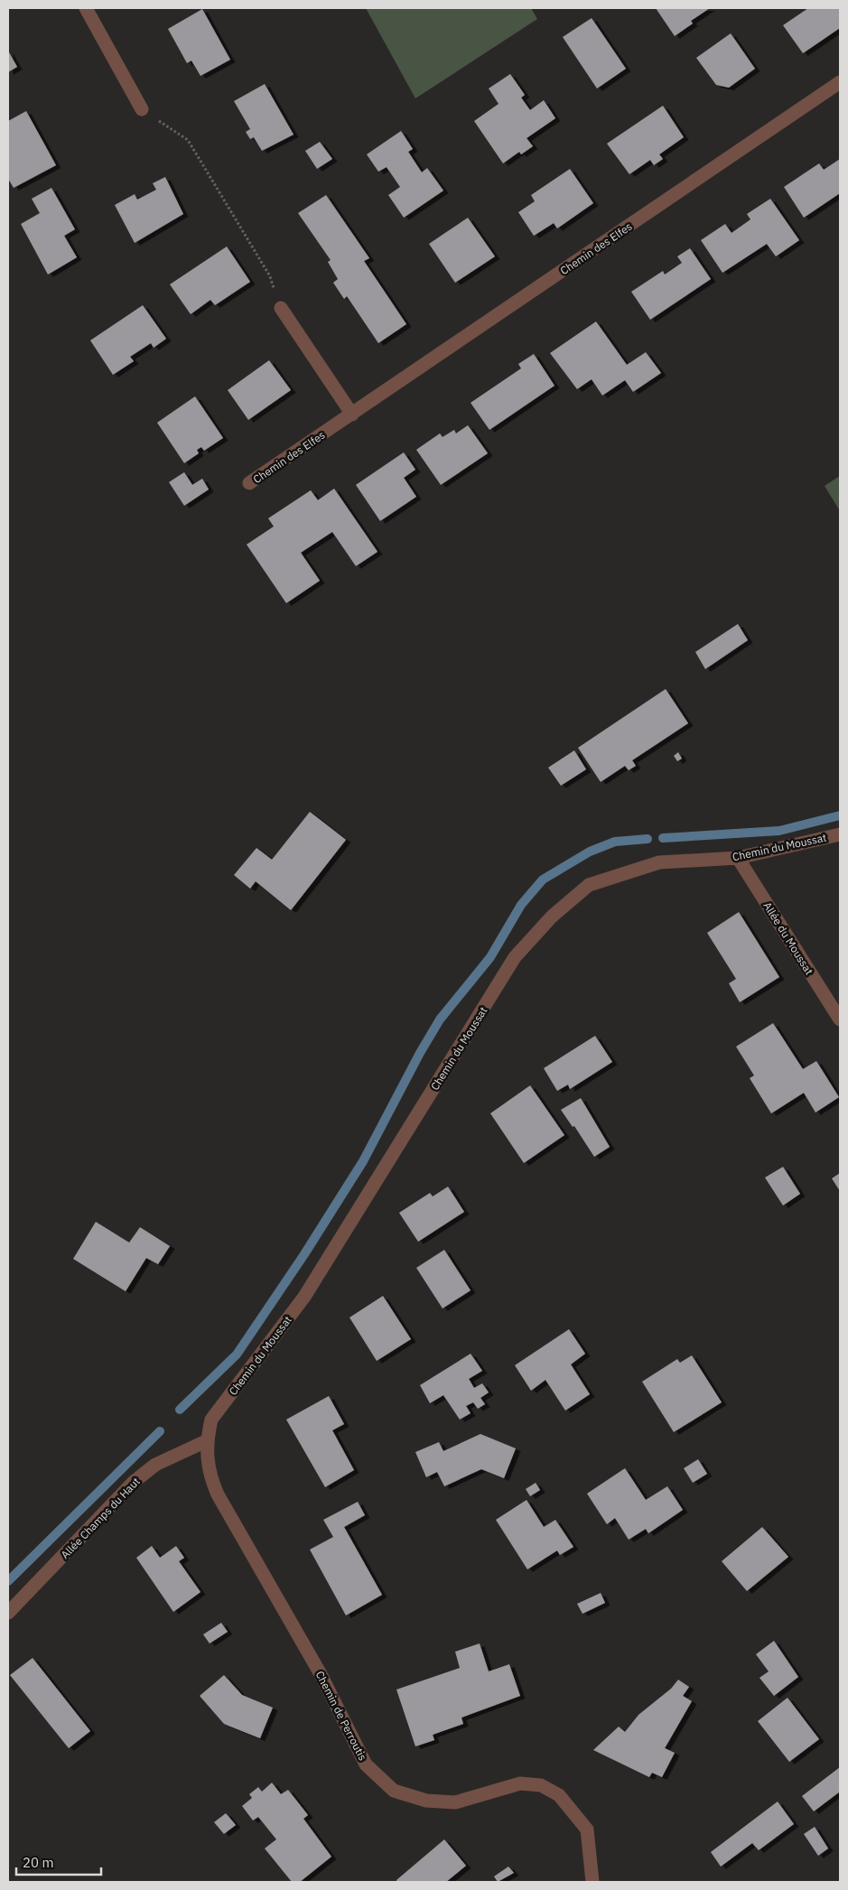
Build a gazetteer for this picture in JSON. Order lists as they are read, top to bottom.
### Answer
{
  "streets": {
    "street": [
      "Chemin des Elfes",
      "Chemin du Moussat",
      "Allée du Moussat",
      "Allée Champs du Haut",
      "Chemin de Perroutis"
    ]
  },
  "crossings": [
    ["Chemin du Moussat", "Allée du Moussat"],
    ["Chemin du Moussat", "Allée Champs du Haut"],
    ["Chemin du Moussat", "Chemin de Perroutis"],
    ["Allée Champs du Haut", "Chemin de Perroutis"]
  ],
  "scale_bar": "20 m"
}
